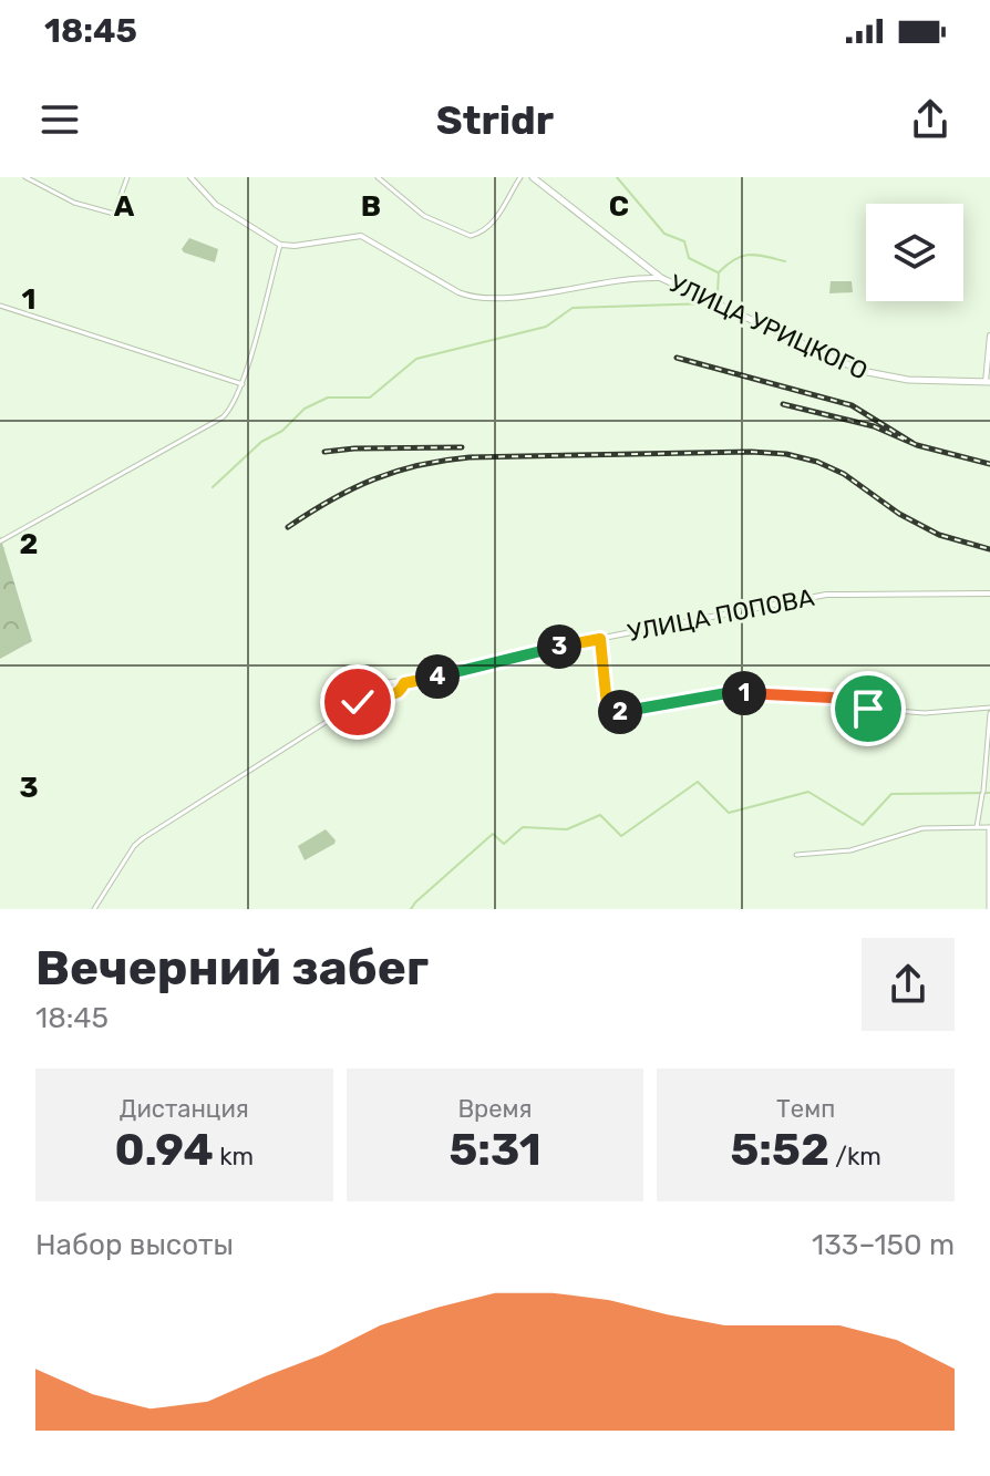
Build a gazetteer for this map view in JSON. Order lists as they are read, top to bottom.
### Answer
{
  "streets": {
    "main road": ["УЛИЦА УРИЦКОГО"],
    "street": ["УЛИЦА ПОПОВА"]
  },
  "page": {
    "status": "18:45",
    "header": "Stridr",
    "pins": [
      "3",
      "4",
      "1",
      "2"
    ],
    "heading": ["Вечерний забег", "18:45"],
    "stats": [
      ["Дистанция", "0.94 km"],
      ["Время", "5:31"],
      ["Темп", "5:52 /km"]
    ],
    "chart": ["Набор высоты", "133–150 m"]
  },
  "grid": {
    "columns": ["A", "B", "C"],
    "rows": ["1", "2", "3"]
  }
}
